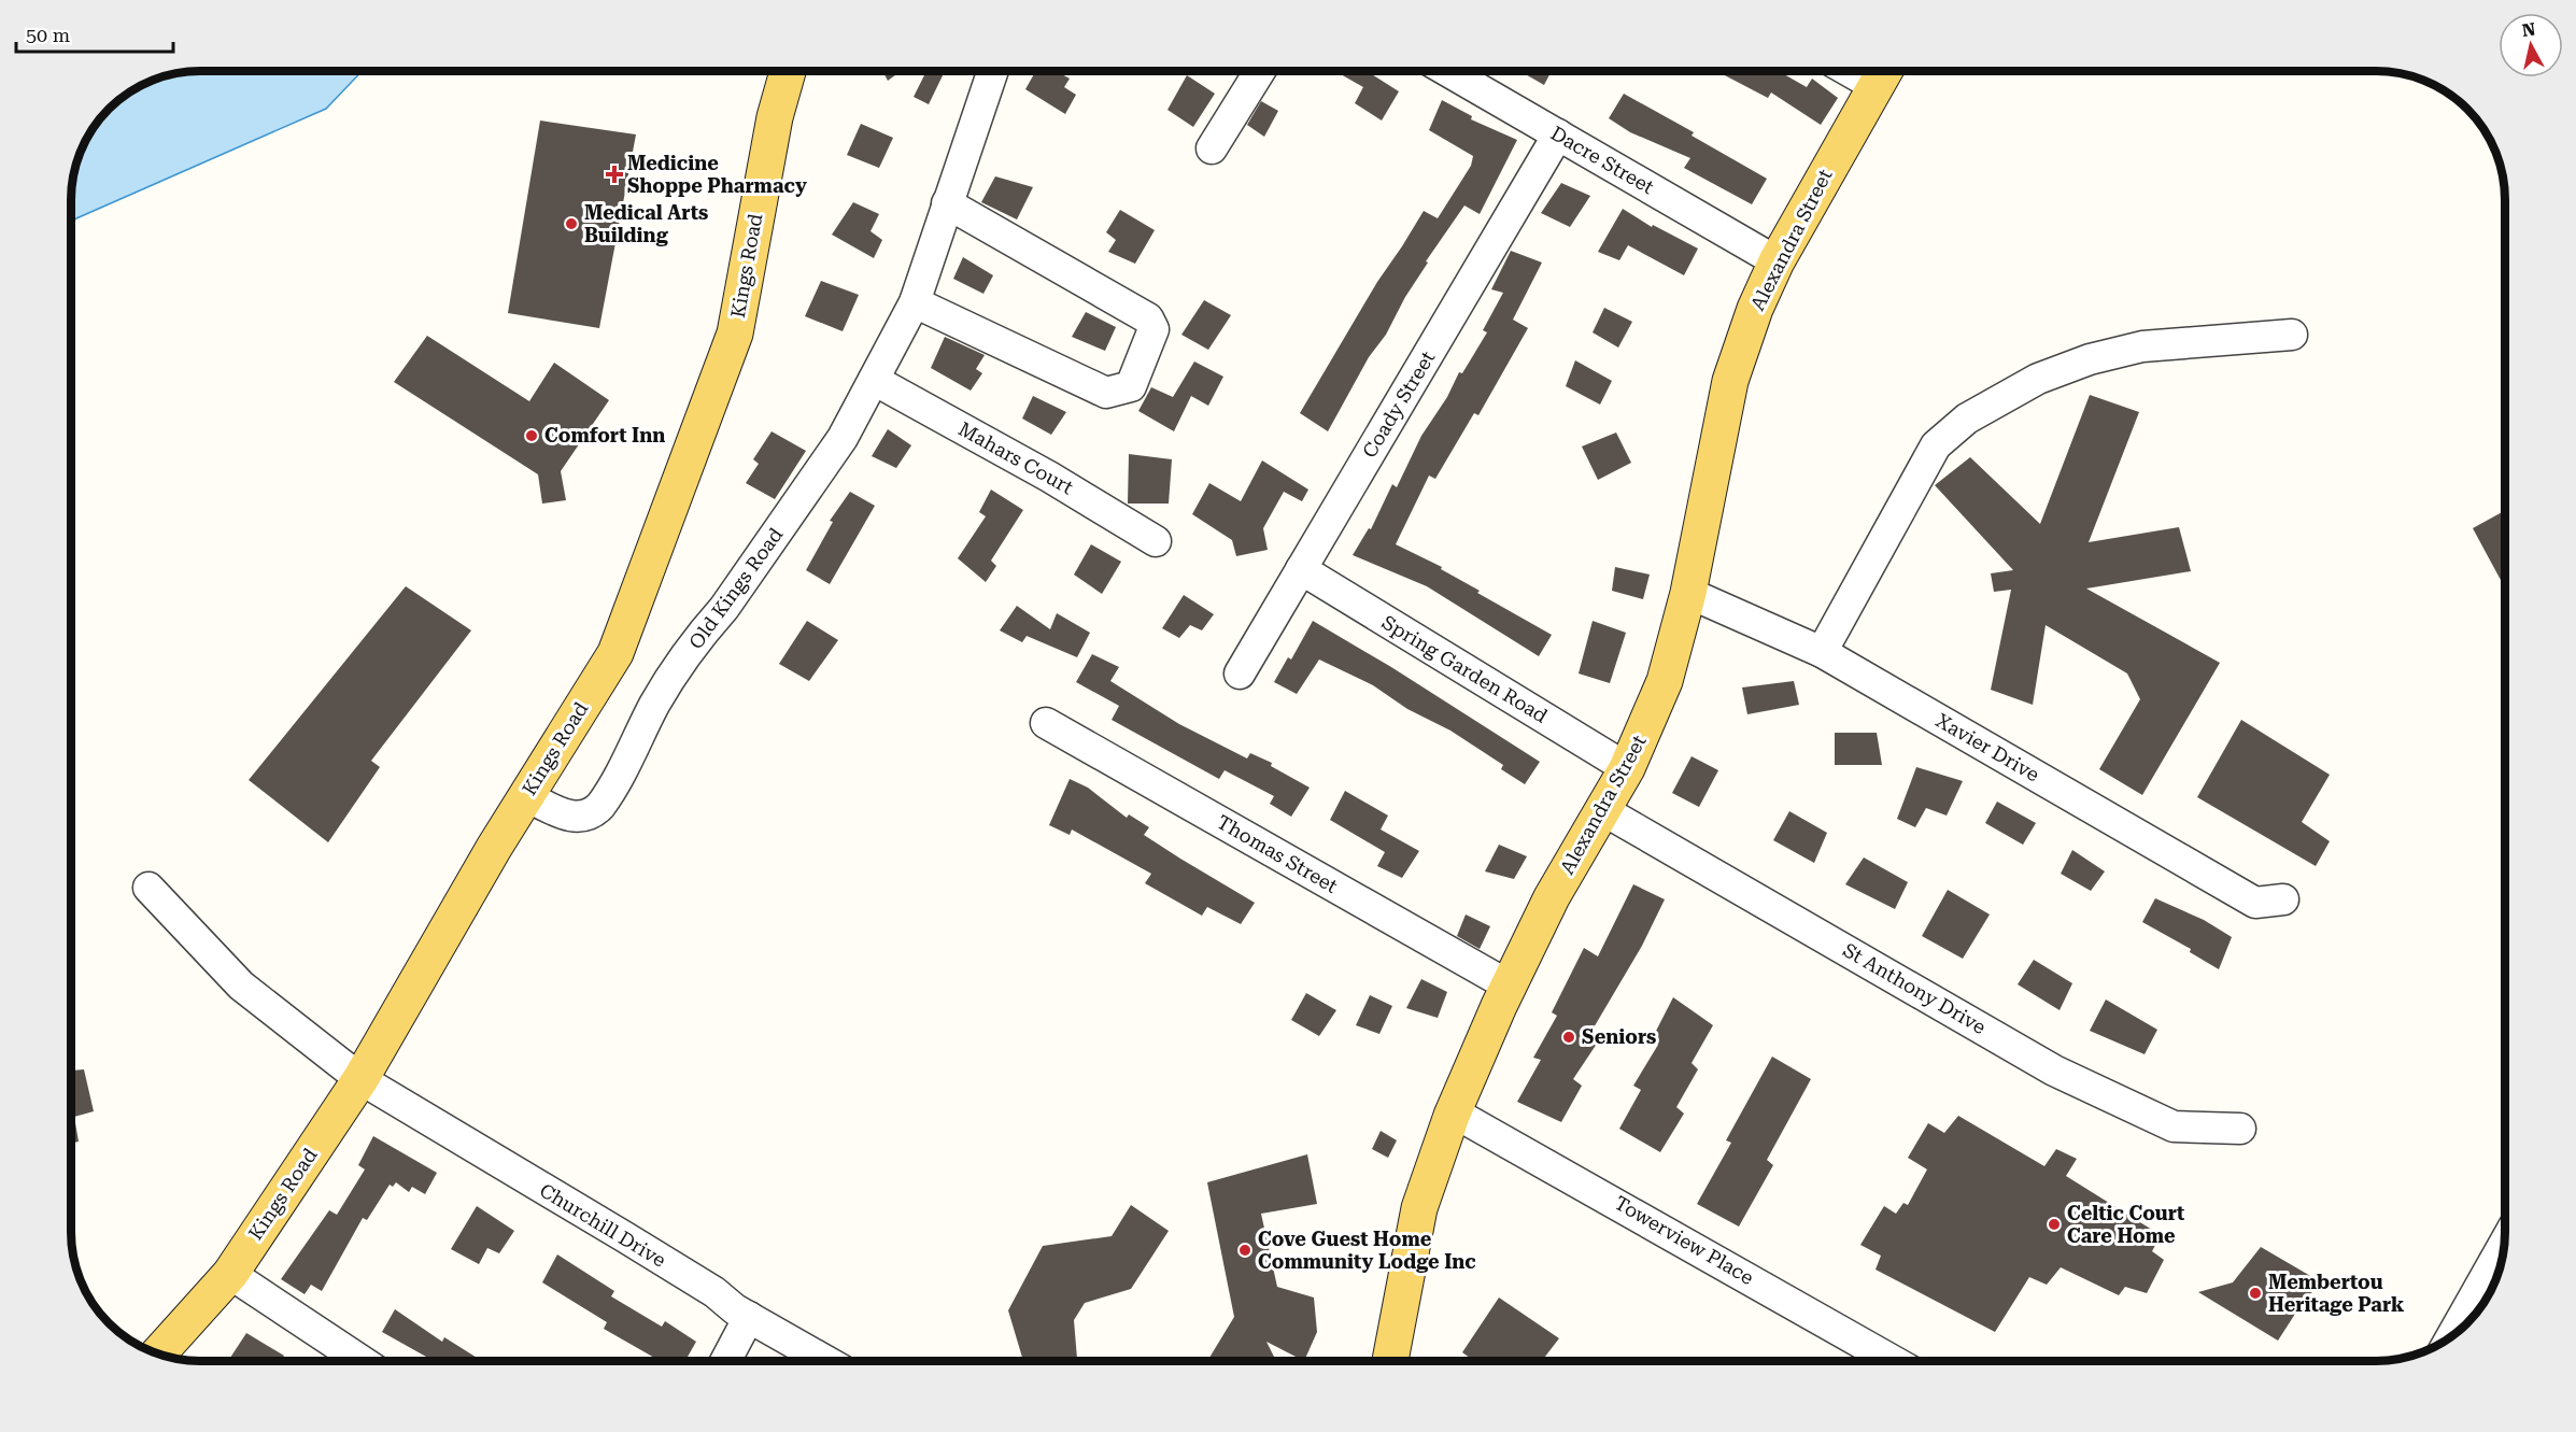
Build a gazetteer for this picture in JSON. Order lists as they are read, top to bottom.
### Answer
{
  "streets": {
    "main road": ["Alexandra Street", "Kings Road"],
    "street": [
      "Dacre Street",
      "Coady Street",
      "Mahars Court",
      "Old Kings Road",
      "Spring Garden Road",
      "Xavier Drive",
      "Thomas Street",
      "St Anthony Drive",
      "Churchill Drive",
      "Towerview Place"
    ]
  },
  "crossings": [
    ["Dacre Street", "Alexandra Street"],
    ["Dacre Street", "Coady Street"],
    ["Alexandra Street", "Spring Garden Road"],
    ["Alexandra Street", "Xavier Drive"],
    ["Alexandra Street", "Thomas Street"],
    ["Alexandra Street", "St Anthony Drive"],
    ["Alexandra Street", "Towerview Place"],
    ["Kings Road", "Old Kings Road"],
    ["Kings Road", "Churchill Drive"],
    ["Coady Street", "Spring Garden Road"],
    ["Mahars Court", "Old Kings Road"]
  ],
  "places": {
    "health": ["Medicine Shoppe Pharmacy"],
    "other": [
      "Medical Arts Building",
      "Comfort Inn",
      "Seniors",
      "Celtic Court Care Home",
      "Cove Guest Home Community Lodge Inc",
      "Membertou Heritage Park"
    ]
  },
  "scale_bar": "50 m",
  "north": "top"
}
